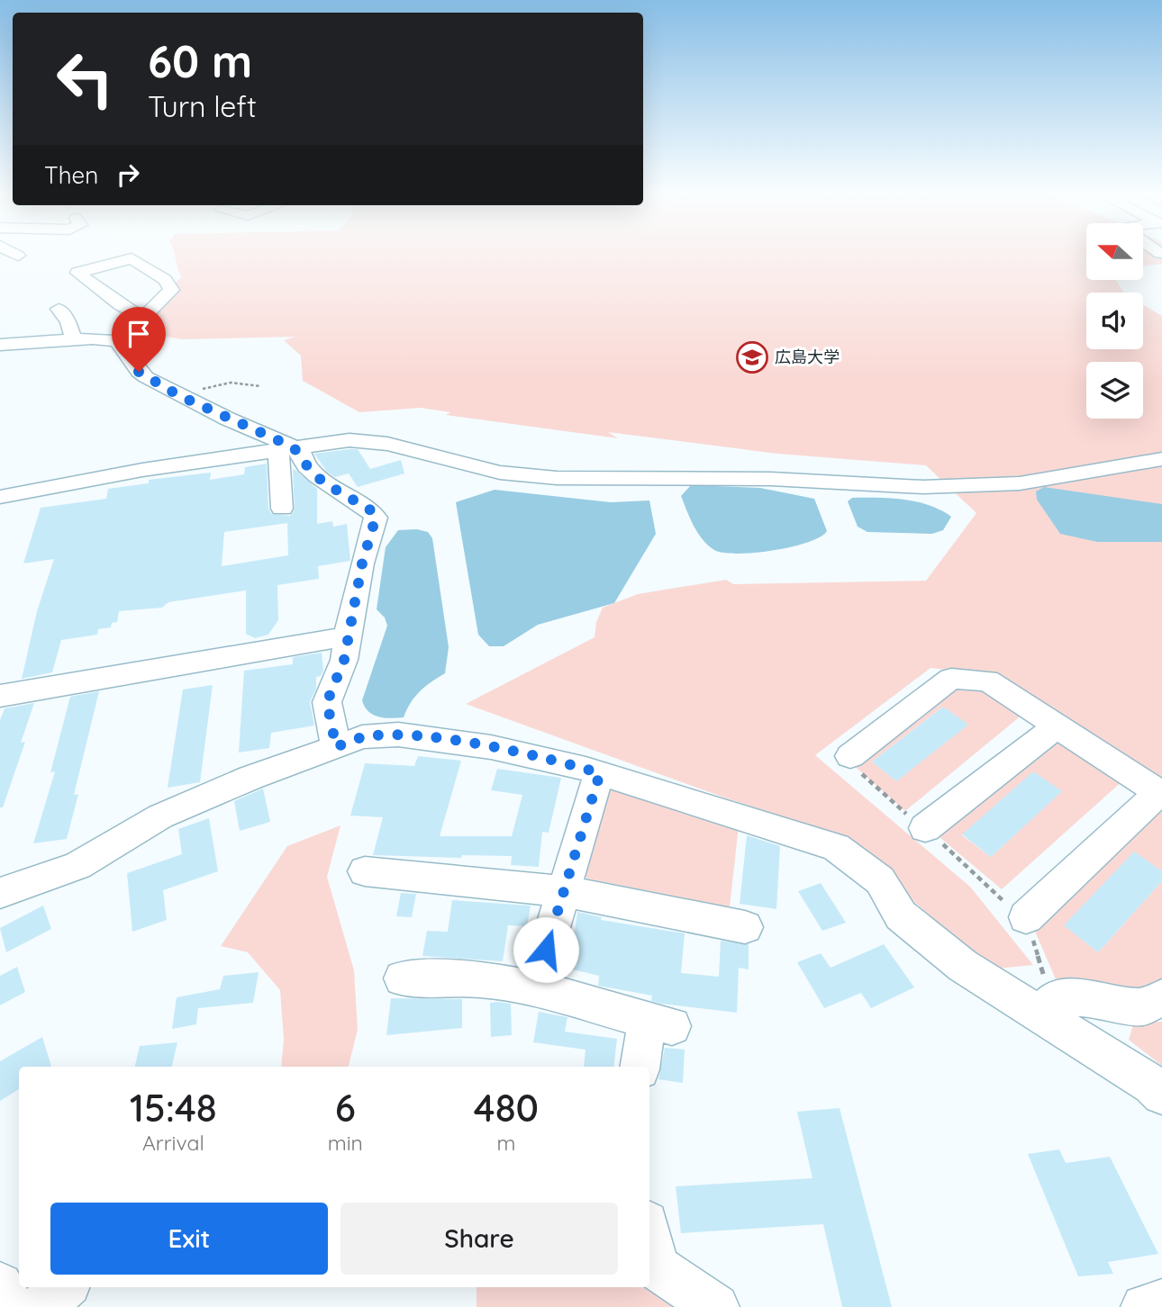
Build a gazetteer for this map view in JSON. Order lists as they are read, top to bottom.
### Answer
{
  "places": {
    "school or university": ["広島大学"]
  },
  "north": "left",
  "page": {
    "turn": ["60 m", "Turn left"],
    "then": "Then",
    "eta": [
      "15:48",
      "Arrival",
      "6",
      "min",
      "480",
      "m"
    ],
    "buttons": ["Exit", "Share"]
  }
}
